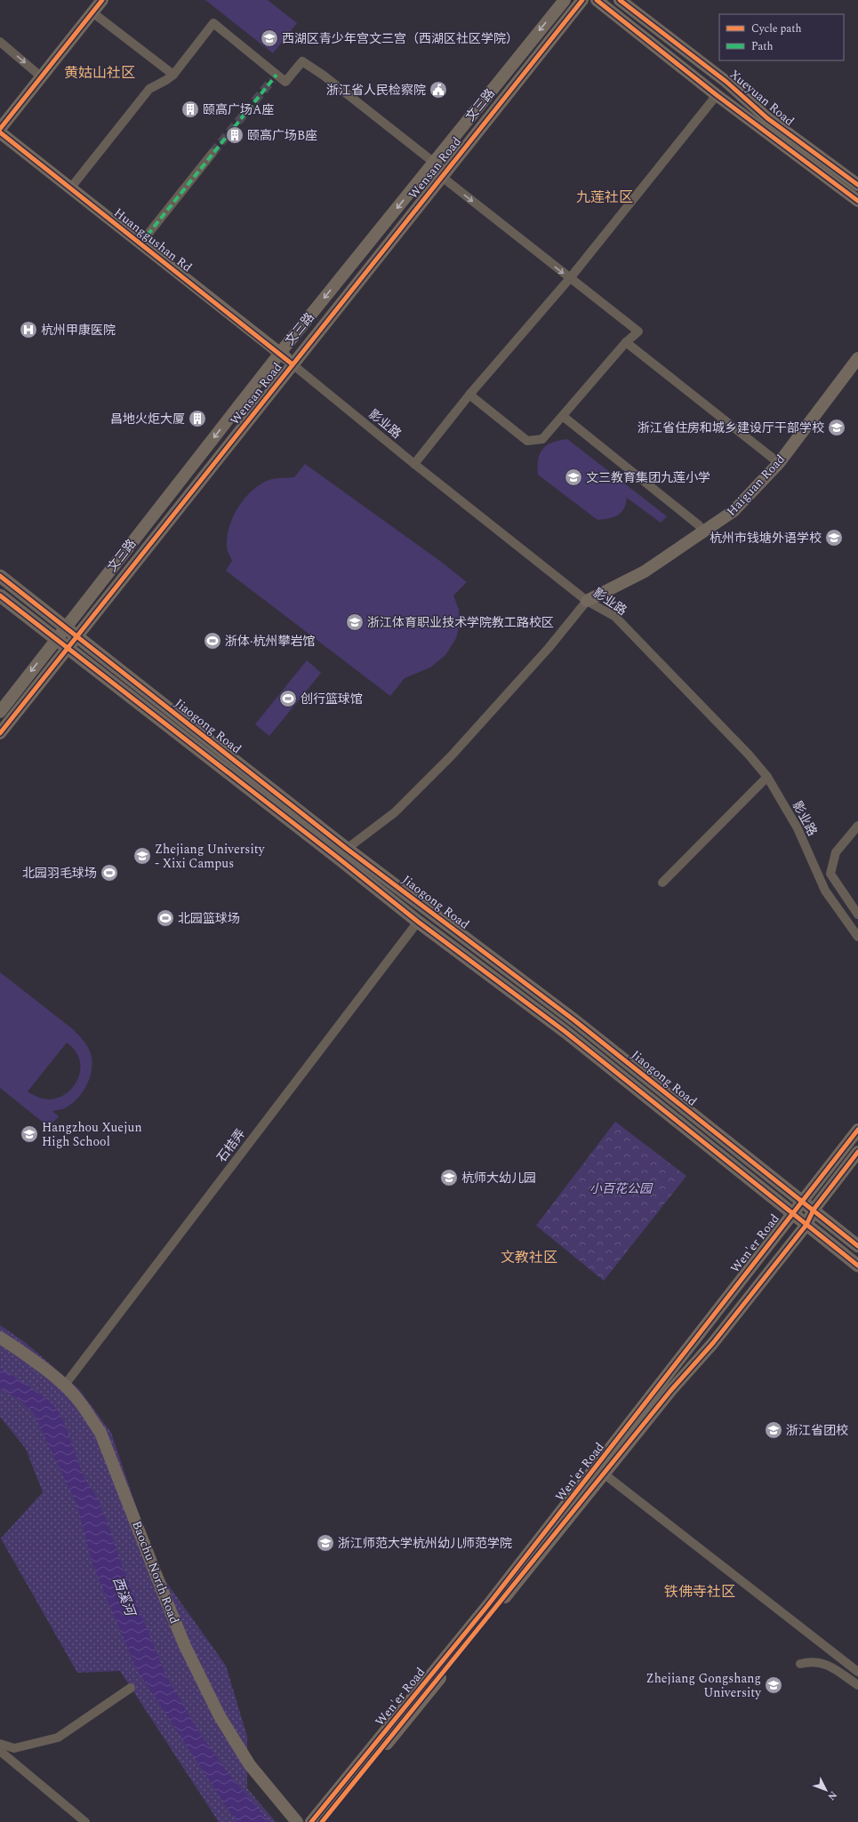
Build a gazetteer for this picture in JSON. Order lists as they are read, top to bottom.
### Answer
{
  "streets": {
    "main road": [
      "Xueyuan Road",
      "文三路",
      "Wensan Road",
      "Huanggushan Rd",
      "Haiguan Road",
      "Jiaogong Road",
      "Wen'er Road",
      "Baochu North Road"
    ],
    "street": ["影业路", "石桔弄"]
  },
  "crossings": [
    ["文三路", "Huanggushan Rd"],
    ["文三路", "Jiaogong Road"],
    ["Wensan Road", "Huanggushan Rd"],
    ["Wensan Road", "影业路"],
    ["Wensan Road", "Jiaogong Road"],
    ["Huanggushan Rd", "影业路"],
    ["影业路", "Haiguan Road"],
    ["Jiaogong Road", "石桔弄"],
    ["Jiaogong Road", "Wen'er Road"],
    ["石桔弄", "Baochu North Road"]
  ],
  "one_way": ["文三路"],
  "districts": [
    "黄姑山社区",
    "九莲社区",
    "文教社区",
    "铁佛寺社区"
  ],
  "water": ["西溪河"],
  "parks": ["小百花公园"],
  "places": {
    "school or university": [
      "西湖区青少年宫文三宫（西湖区社区学院）",
      "浙江省住房和城乡建设厅干部学校",
      "文三教育集团九莲小学",
      "杭州市钱塘外语学校",
      "浙江体育职业技术学院教工路校区",
      "Zhejiang University - Xixi Campus",
      "Hangzhou Xuejun High School",
      "杭师大幼儿园",
      "浙江省团校",
      "浙江师范大学杭州幼儿师范学院",
      "Zhejiang Gongshang University"
    ],
    "public building": ["浙江省人民检察院"],
    "building": ["颐高广场A座", "颐高广场B座", "昌地火炬大厦"],
    "hospital": ["杭州甲康医院"],
    "sports": [
      "浙体·杭州攀岩馆",
      "创行篮球馆",
      "北园羽毛球场",
      "北园篮球场"
    ]
  },
  "legend": ["Cycle path", "Path"],
  "north": "bottom right"
}
